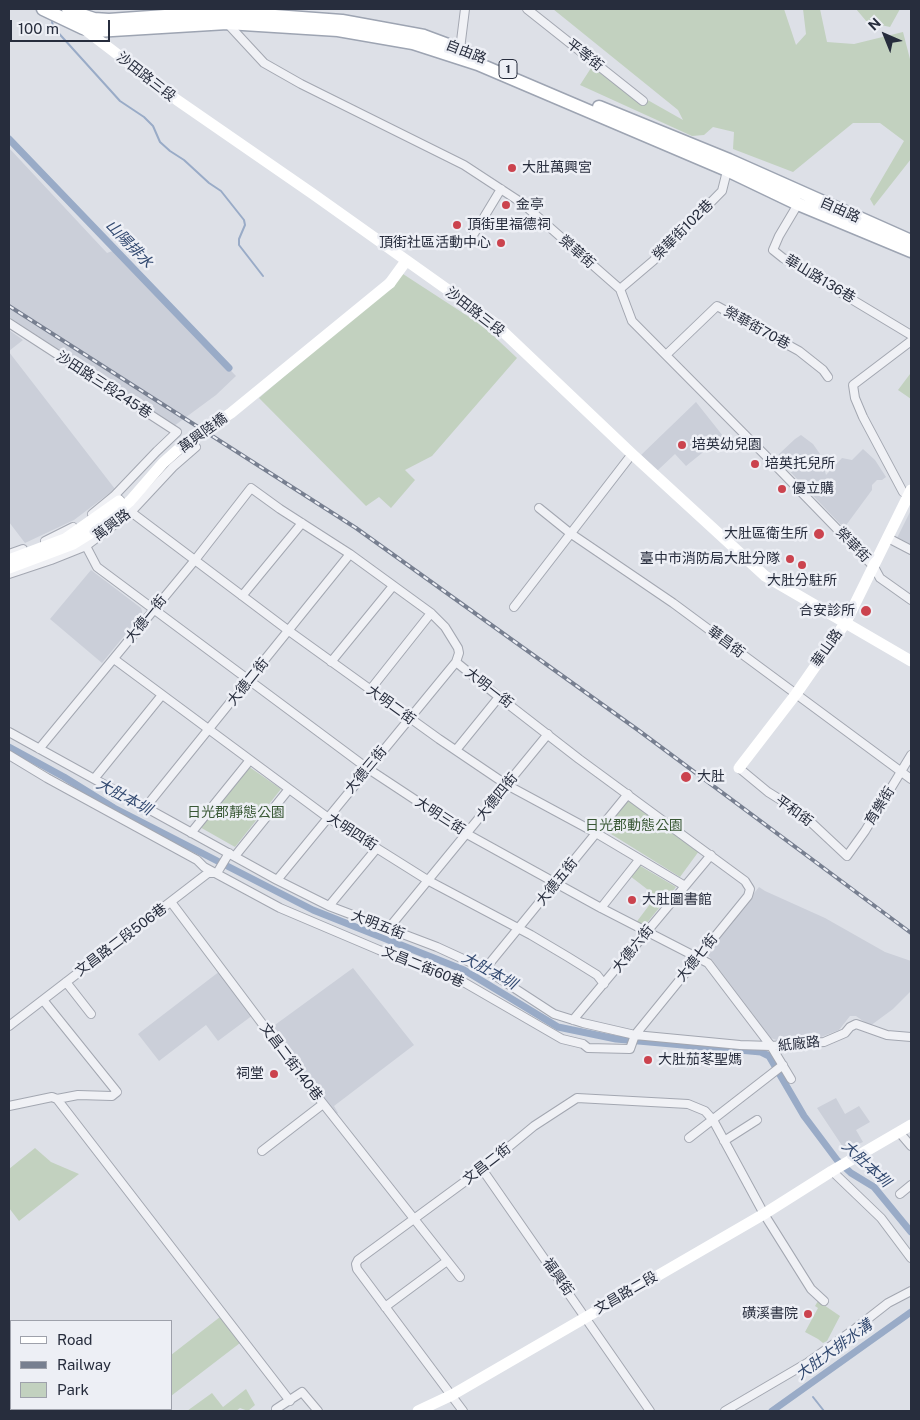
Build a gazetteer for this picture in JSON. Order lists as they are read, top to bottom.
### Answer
{
  "streets": {
    "main road": ["自由路", "1", "沙田路三段"],
    "street": [
      "平等街",
      "榮華街102巷",
      "榮華街",
      "華山路136巷",
      "榮華街70巷",
      "沙田路三段245巷",
      "萬興陸橋",
      "萬興路",
      "大德一街",
      "華昌街",
      "華山路",
      "大德二街",
      "大明一街",
      "大明二街",
      "大德三街",
      "大德四街",
      "育樂街",
      "平和街",
      "大明三街",
      "大明四街",
      "大德五街",
      "大明五街",
      "文昌路二段506巷",
      "大德六街",
      "大德七街",
      "文昌二街60巷",
      "紙廠路",
      "文昌二街140巷",
      "文昌二街",
      "福興街",
      "文昌路二段"
    ]
  },
  "crossings": [
    ["自由路", "沙田路三段"],
    ["自由路", "榮華街102巷"],
    ["自由路", "榮華街"],
    ["自由路", "華山路136巷"],
    ["沙田路三段", "華山路"],
    ["榮華街102巷", "榮華街"],
    ["榮華街", "榮華街70巷"],
    ["榮華街", "華山路"],
    ["沙田路三段245巷", "萬興路"],
    ["萬興路", "大明二街"],
    ["萬興路", "大明三街"],
    ["大德一街", "大明一街"],
    ["大德一街", "大明二街"],
    ["大德一街", "大明三街"],
    ["大德一街", "大明四街"],
    ["大德一街", "大明五街"],
    ["華昌街", "華山路"],
    ["華昌街", "育樂街"],
    ["華山路", "平和街"],
    ["大德二街", "大明一街"],
    ["大德二街", "大明二街"],
    ["大德二街", "大明三街"],
    ["大德二街", "大明四街"],
    ["大德二街", "大明五街"],
    ["大明一街", "大德三街"],
    ["大明一街", "大德四街"],
    ["大明一街", "大德五街"],
    ["大明一街", "大德六街"],
    ["大明一街", "大德七街"],
    ["大明二街", "大德三街"],
    ["大明二街", "大德四街"],
    ["大明二街", "大德五街"],
    ["大明二街", "大德六街"],
    ["大德三街", "大明三街"],
    ["大德三街", "大明四街"],
    ["大德三街", "大明五街"],
    ["大德四街", "大明三街"],
    ["大德四街", "大明四街"],
    ["大德四街", "大明五街"],
    ["育樂街", "平和街"],
    ["大明三街", "大德五街"],
    ["大明三街", "大明五街"],
    ["大明三街", "大德六街"],
    ["大明三街", "大德七街"],
    ["大明三街", "紙廠路"],
    ["大明四街", "大德五街"],
    ["大明四街", "大德六街"],
    ["大德五街", "大明五街"],
    ["大明五街", "大德六街"],
    ["大明五街", "大德七街"],
    ["大明五街", "文昌二街60巷"],
    ["大明五街", "紙廠路"],
    ["文昌路二段506巷", "文昌二街60巷"],
    ["文昌路二段506巷", "文昌二街140巷"],
    ["大德七街", "文昌二街60巷"],
    ["文昌二街140巷", "文昌二街"],
    ["文昌二街", "福興街"],
    ["文昌二街", "文昌路二段"],
    ["福興街", "文昌路二段"]
  ],
  "water": ["山陽排水", "大肚本圳", "大肚大排水溝"],
  "parks": ["日光郡靜態公園", "日光郡動態公園"],
  "places": [
    "大肚萬興宮",
    "金亭",
    "頂街里福德祠",
    "頂街社區活動中心",
    "培英幼兒園",
    "培英托兒所",
    "優立購",
    "大肚區衛生所",
    "臺中市消防局大肚分隊",
    "大肚分駐所",
    "合安診所",
    "大肚",
    "大肚圖書館",
    "大肚茄苳聖媽",
    "祠堂",
    "磺溪書院"
  ],
  "legend": ["Road", "Railway", "Park"],
  "scale_bar": "100 m",
  "north": "top left"
}
